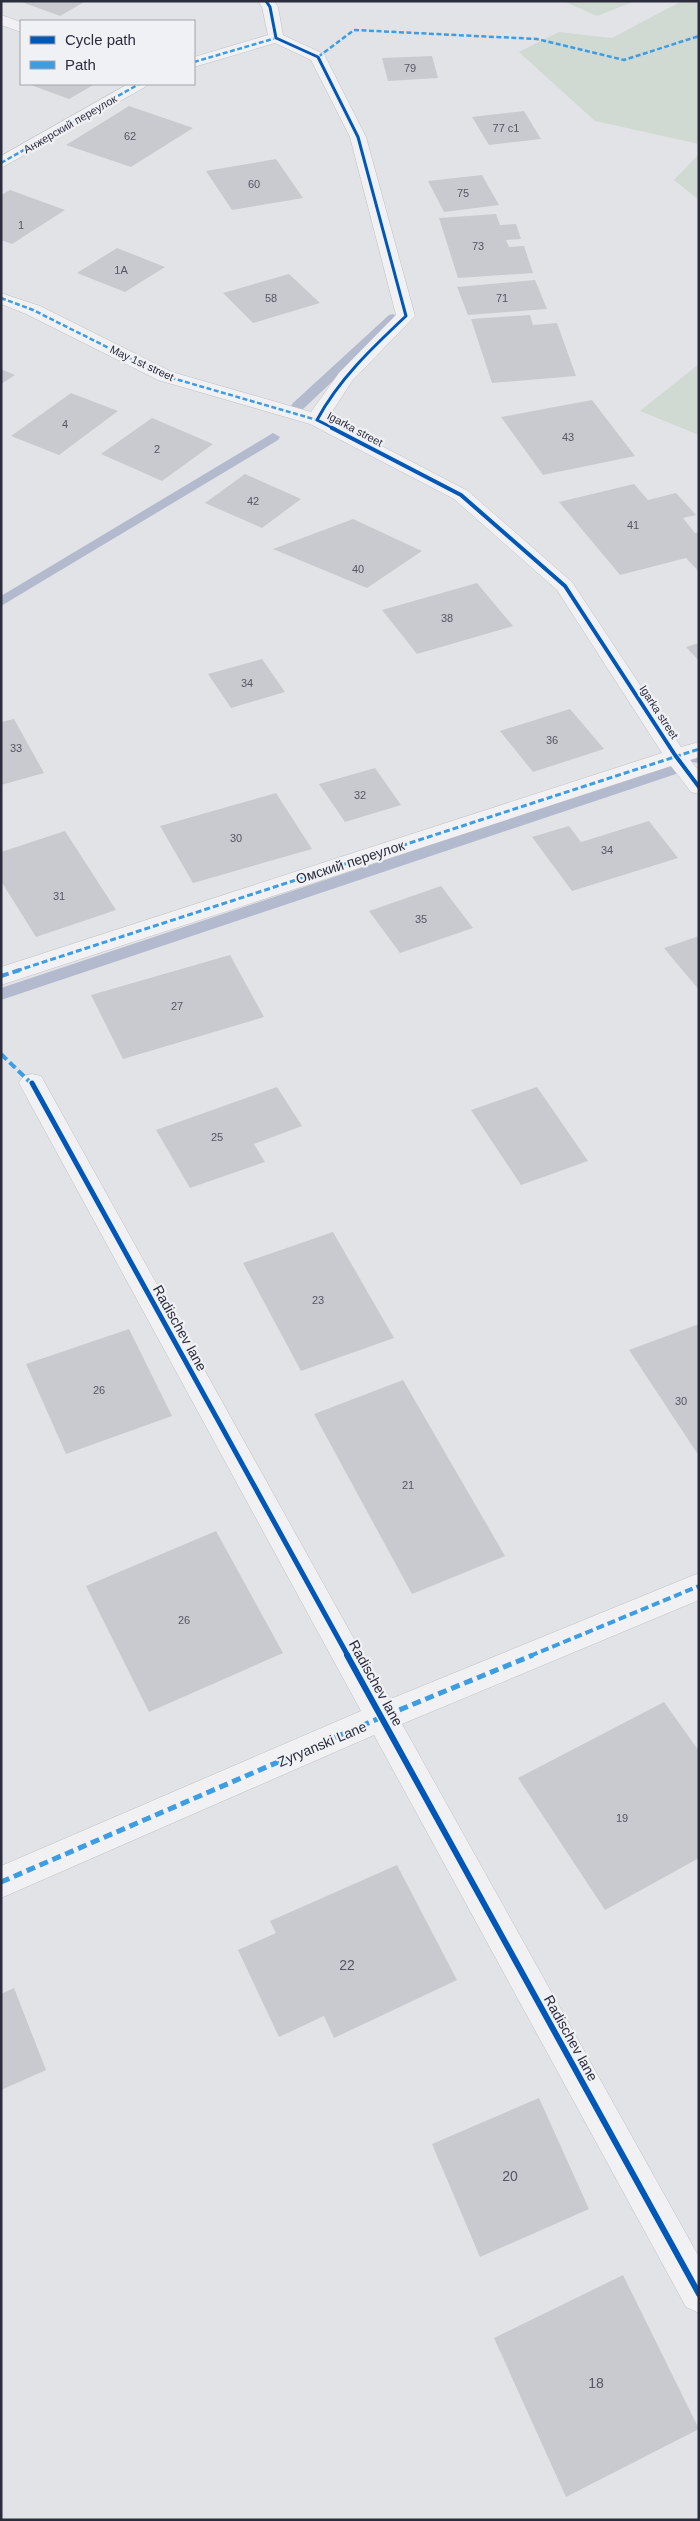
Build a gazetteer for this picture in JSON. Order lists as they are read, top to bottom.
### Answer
{
  "streets": {
    "street": [
      "Анжерский переулок",
      "May 1st street",
      "Igarka street",
      "Омский переулок",
      "Radischev lane",
      "Zyryanski Lane"
    ]
  },
  "crossings": [
    ["May 1st street", "Igarka street"],
    ["Igarka street", "Омский переулок"],
    ["Radischev lane", "Zyryanski Lane"]
  ],
  "house_numbers": [
    "79",
    "77 с1",
    "62",
    "60",
    "75",
    "1",
    "73",
    "1А",
    "58",
    "71",
    "4",
    "43",
    "2",
    "42",
    "41",
    "40",
    "38",
    "34",
    "36",
    "33",
    "32",
    "30",
    "34",
    "31",
    "35",
    "27",
    "25",
    "23",
    "26",
    "30",
    "21",
    "26",
    "19",
    "22",
    "20",
    "18"
  ],
  "legend": ["Cycle path", "Path"]
}
